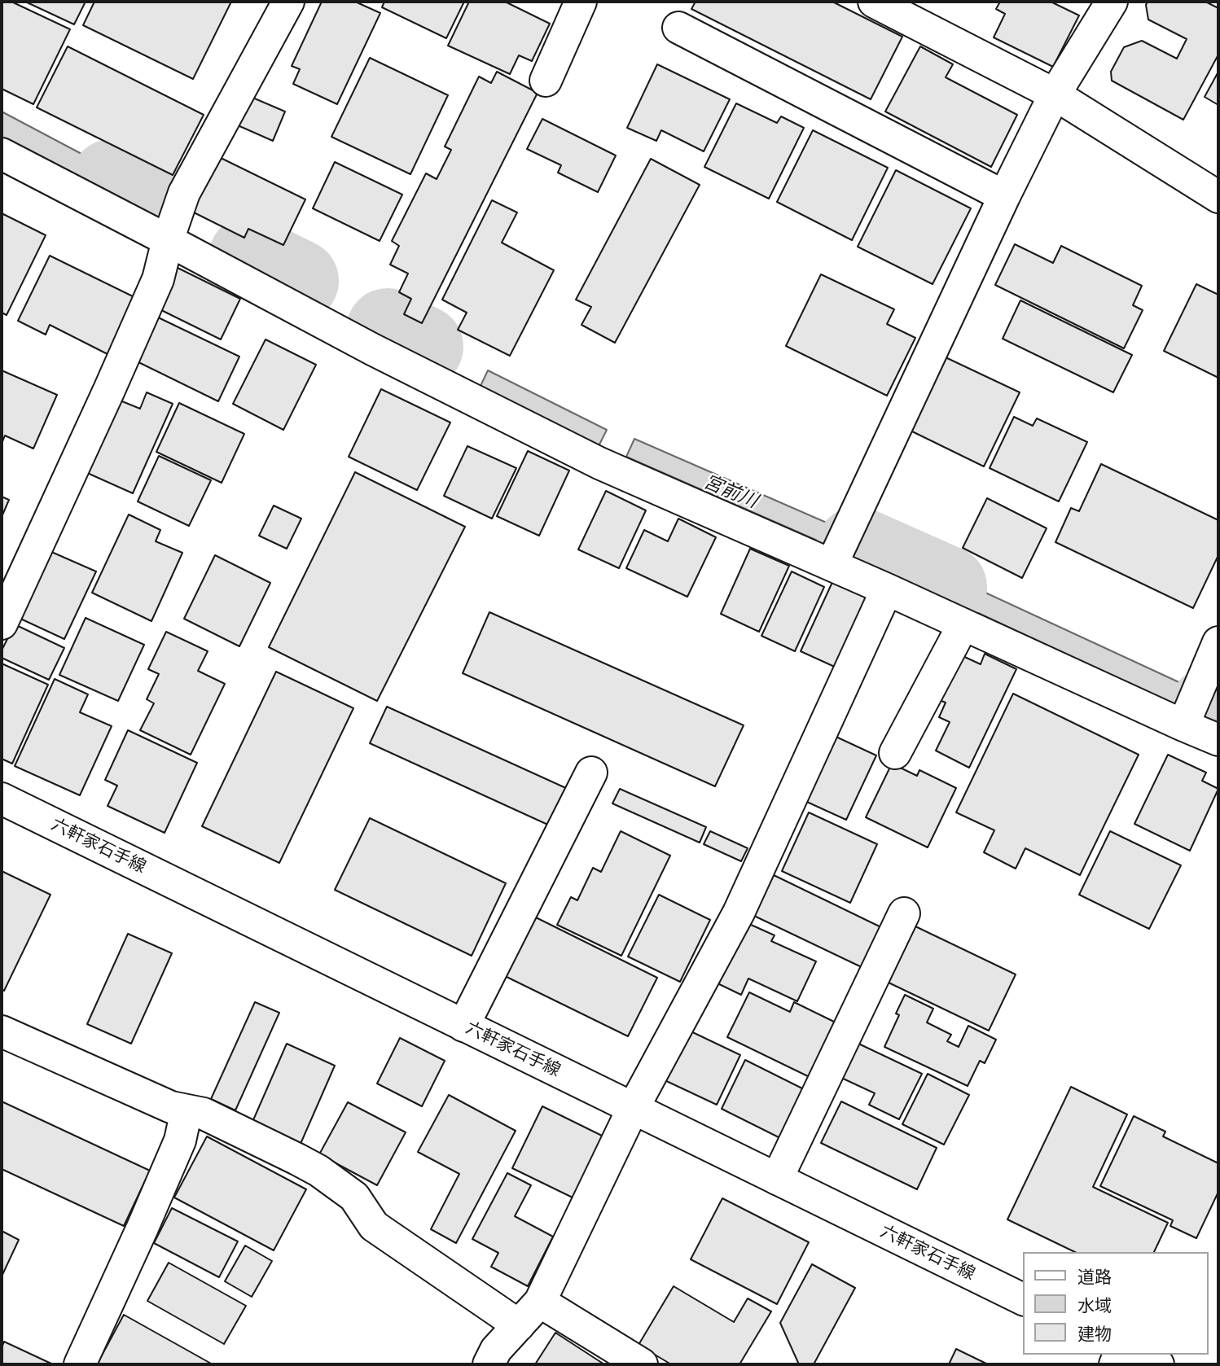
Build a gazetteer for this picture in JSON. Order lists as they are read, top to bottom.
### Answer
{
  "streets": {
    "street": ["六軒家石手線"]
  },
  "water": ["宮前川"],
  "legend": ["道路", "水域", "建物"]
}
